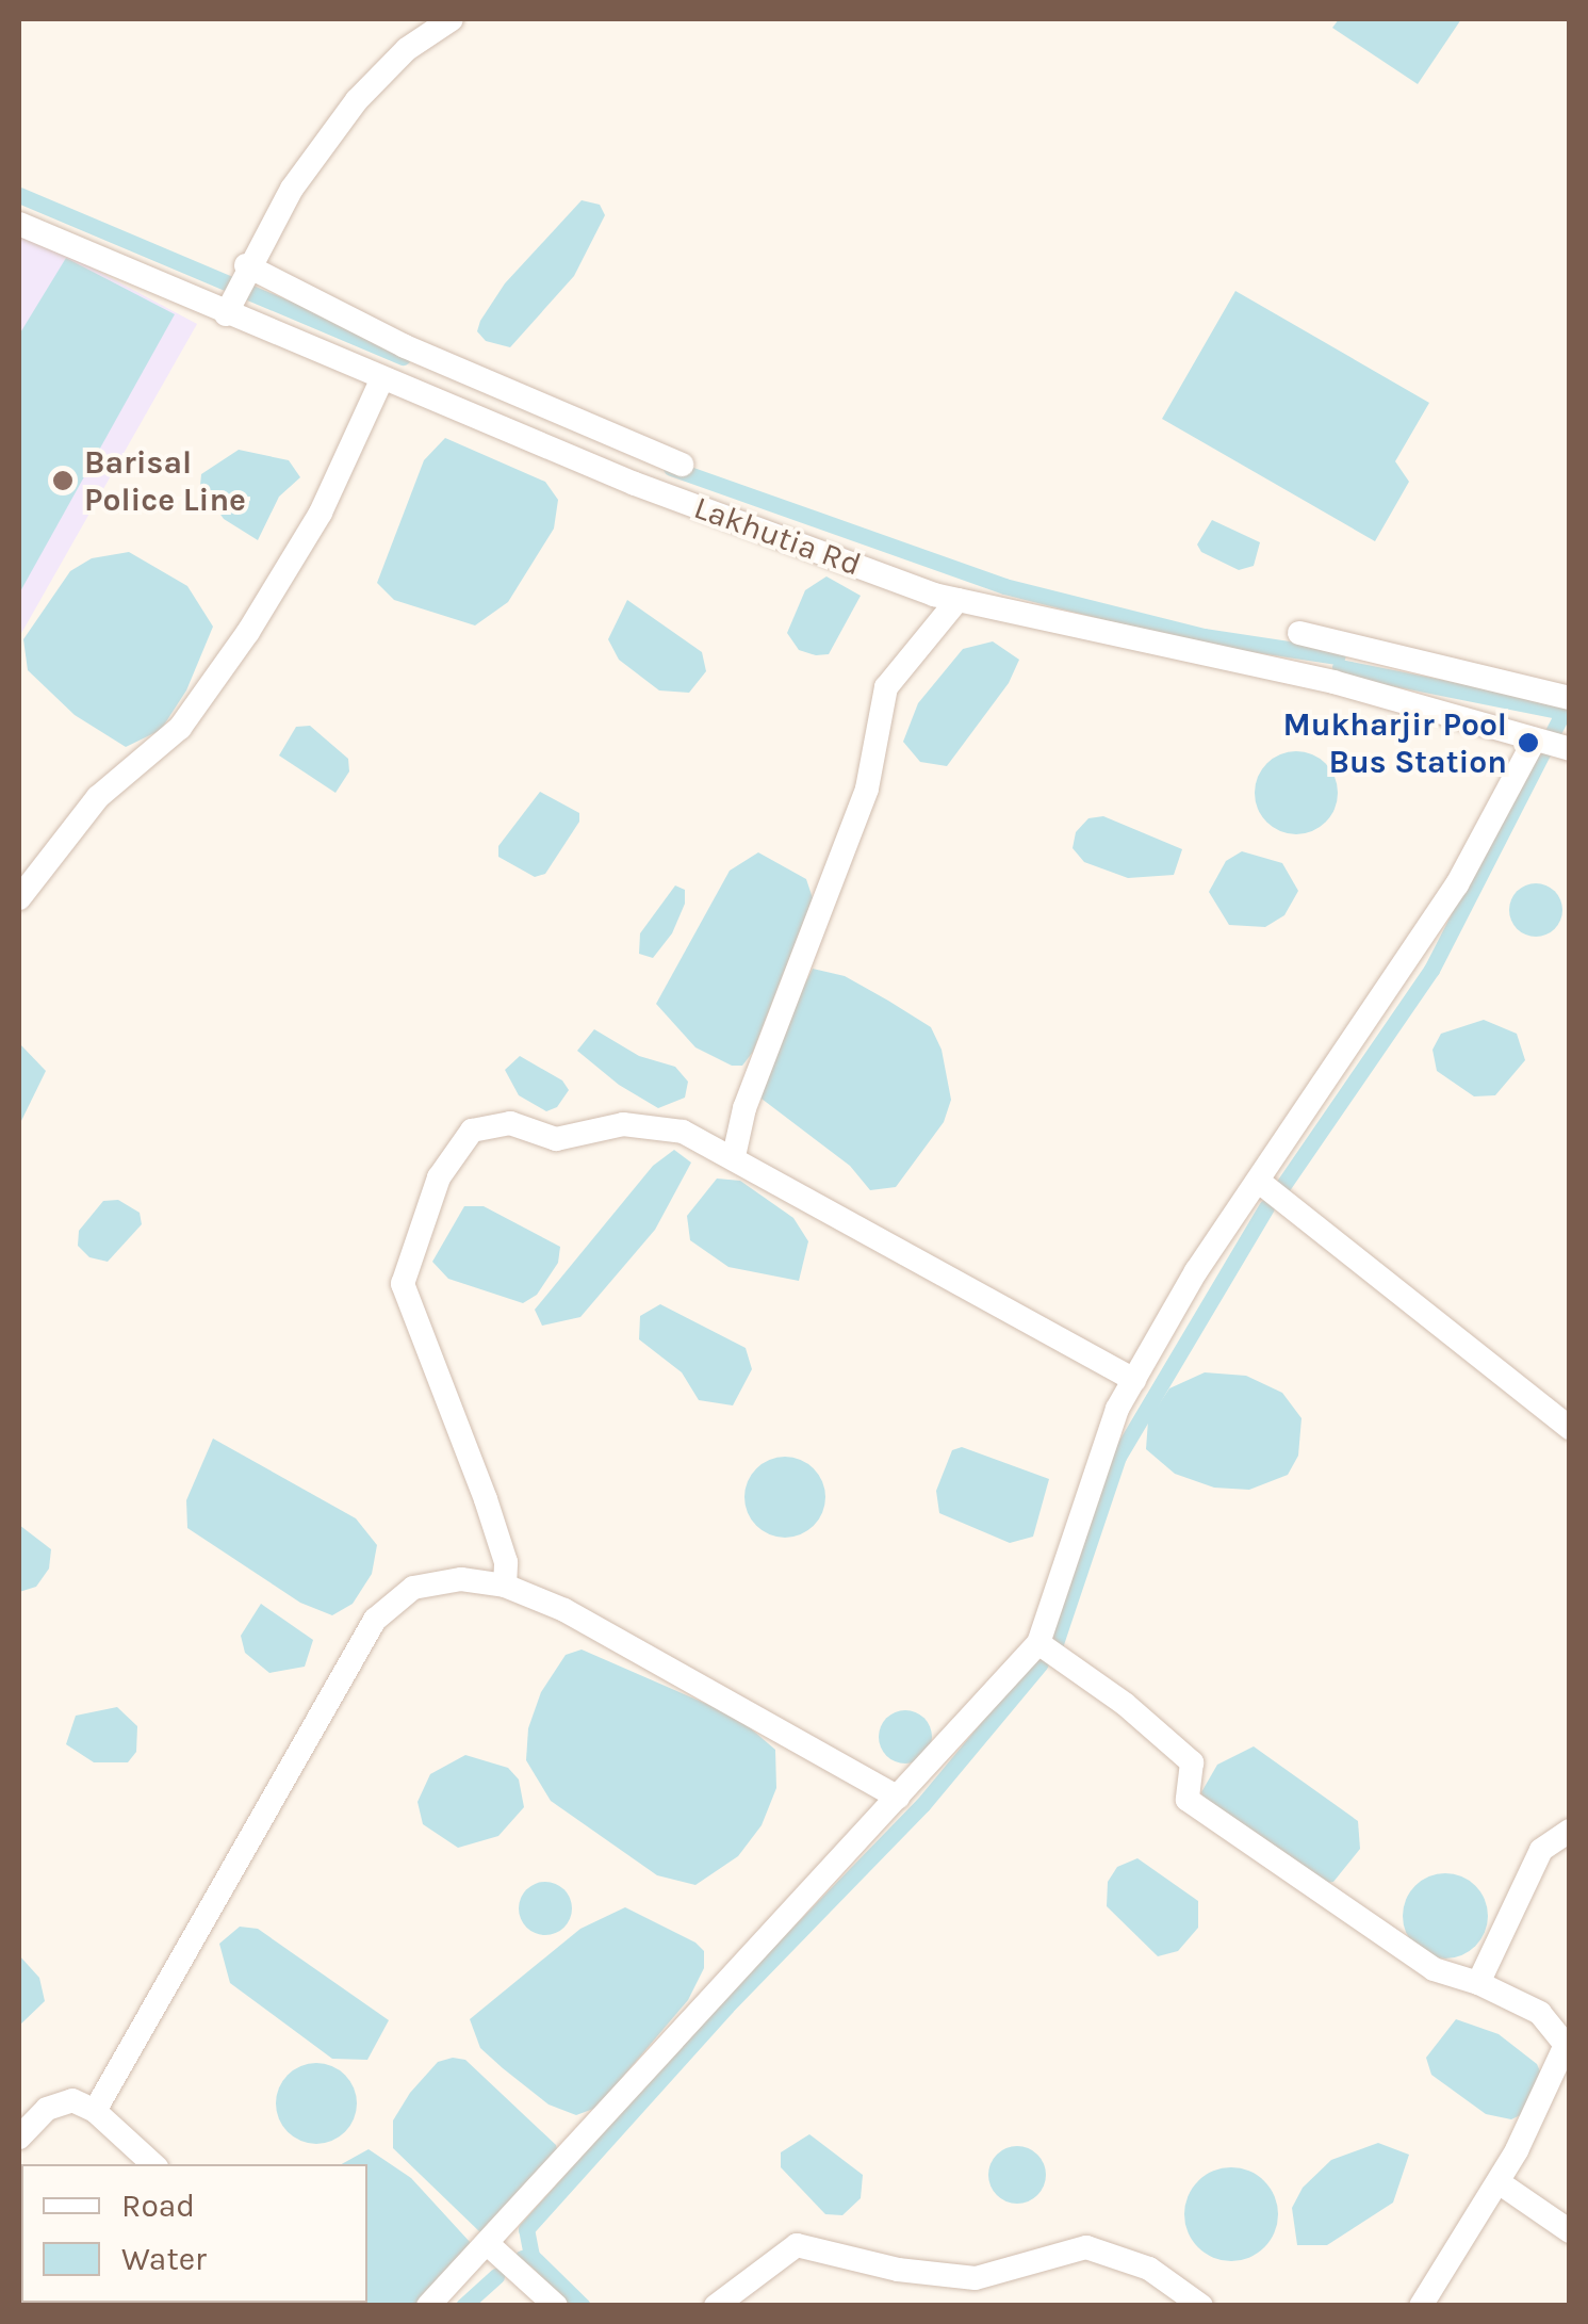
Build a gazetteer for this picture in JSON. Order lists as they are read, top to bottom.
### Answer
{
  "streets": {
    "street": ["Lakhutia Rd"]
  },
  "places": ["Barisal Police Line", "Mukharjir Pool Bus Station"],
  "legend": ["Road", "Water"]
}
